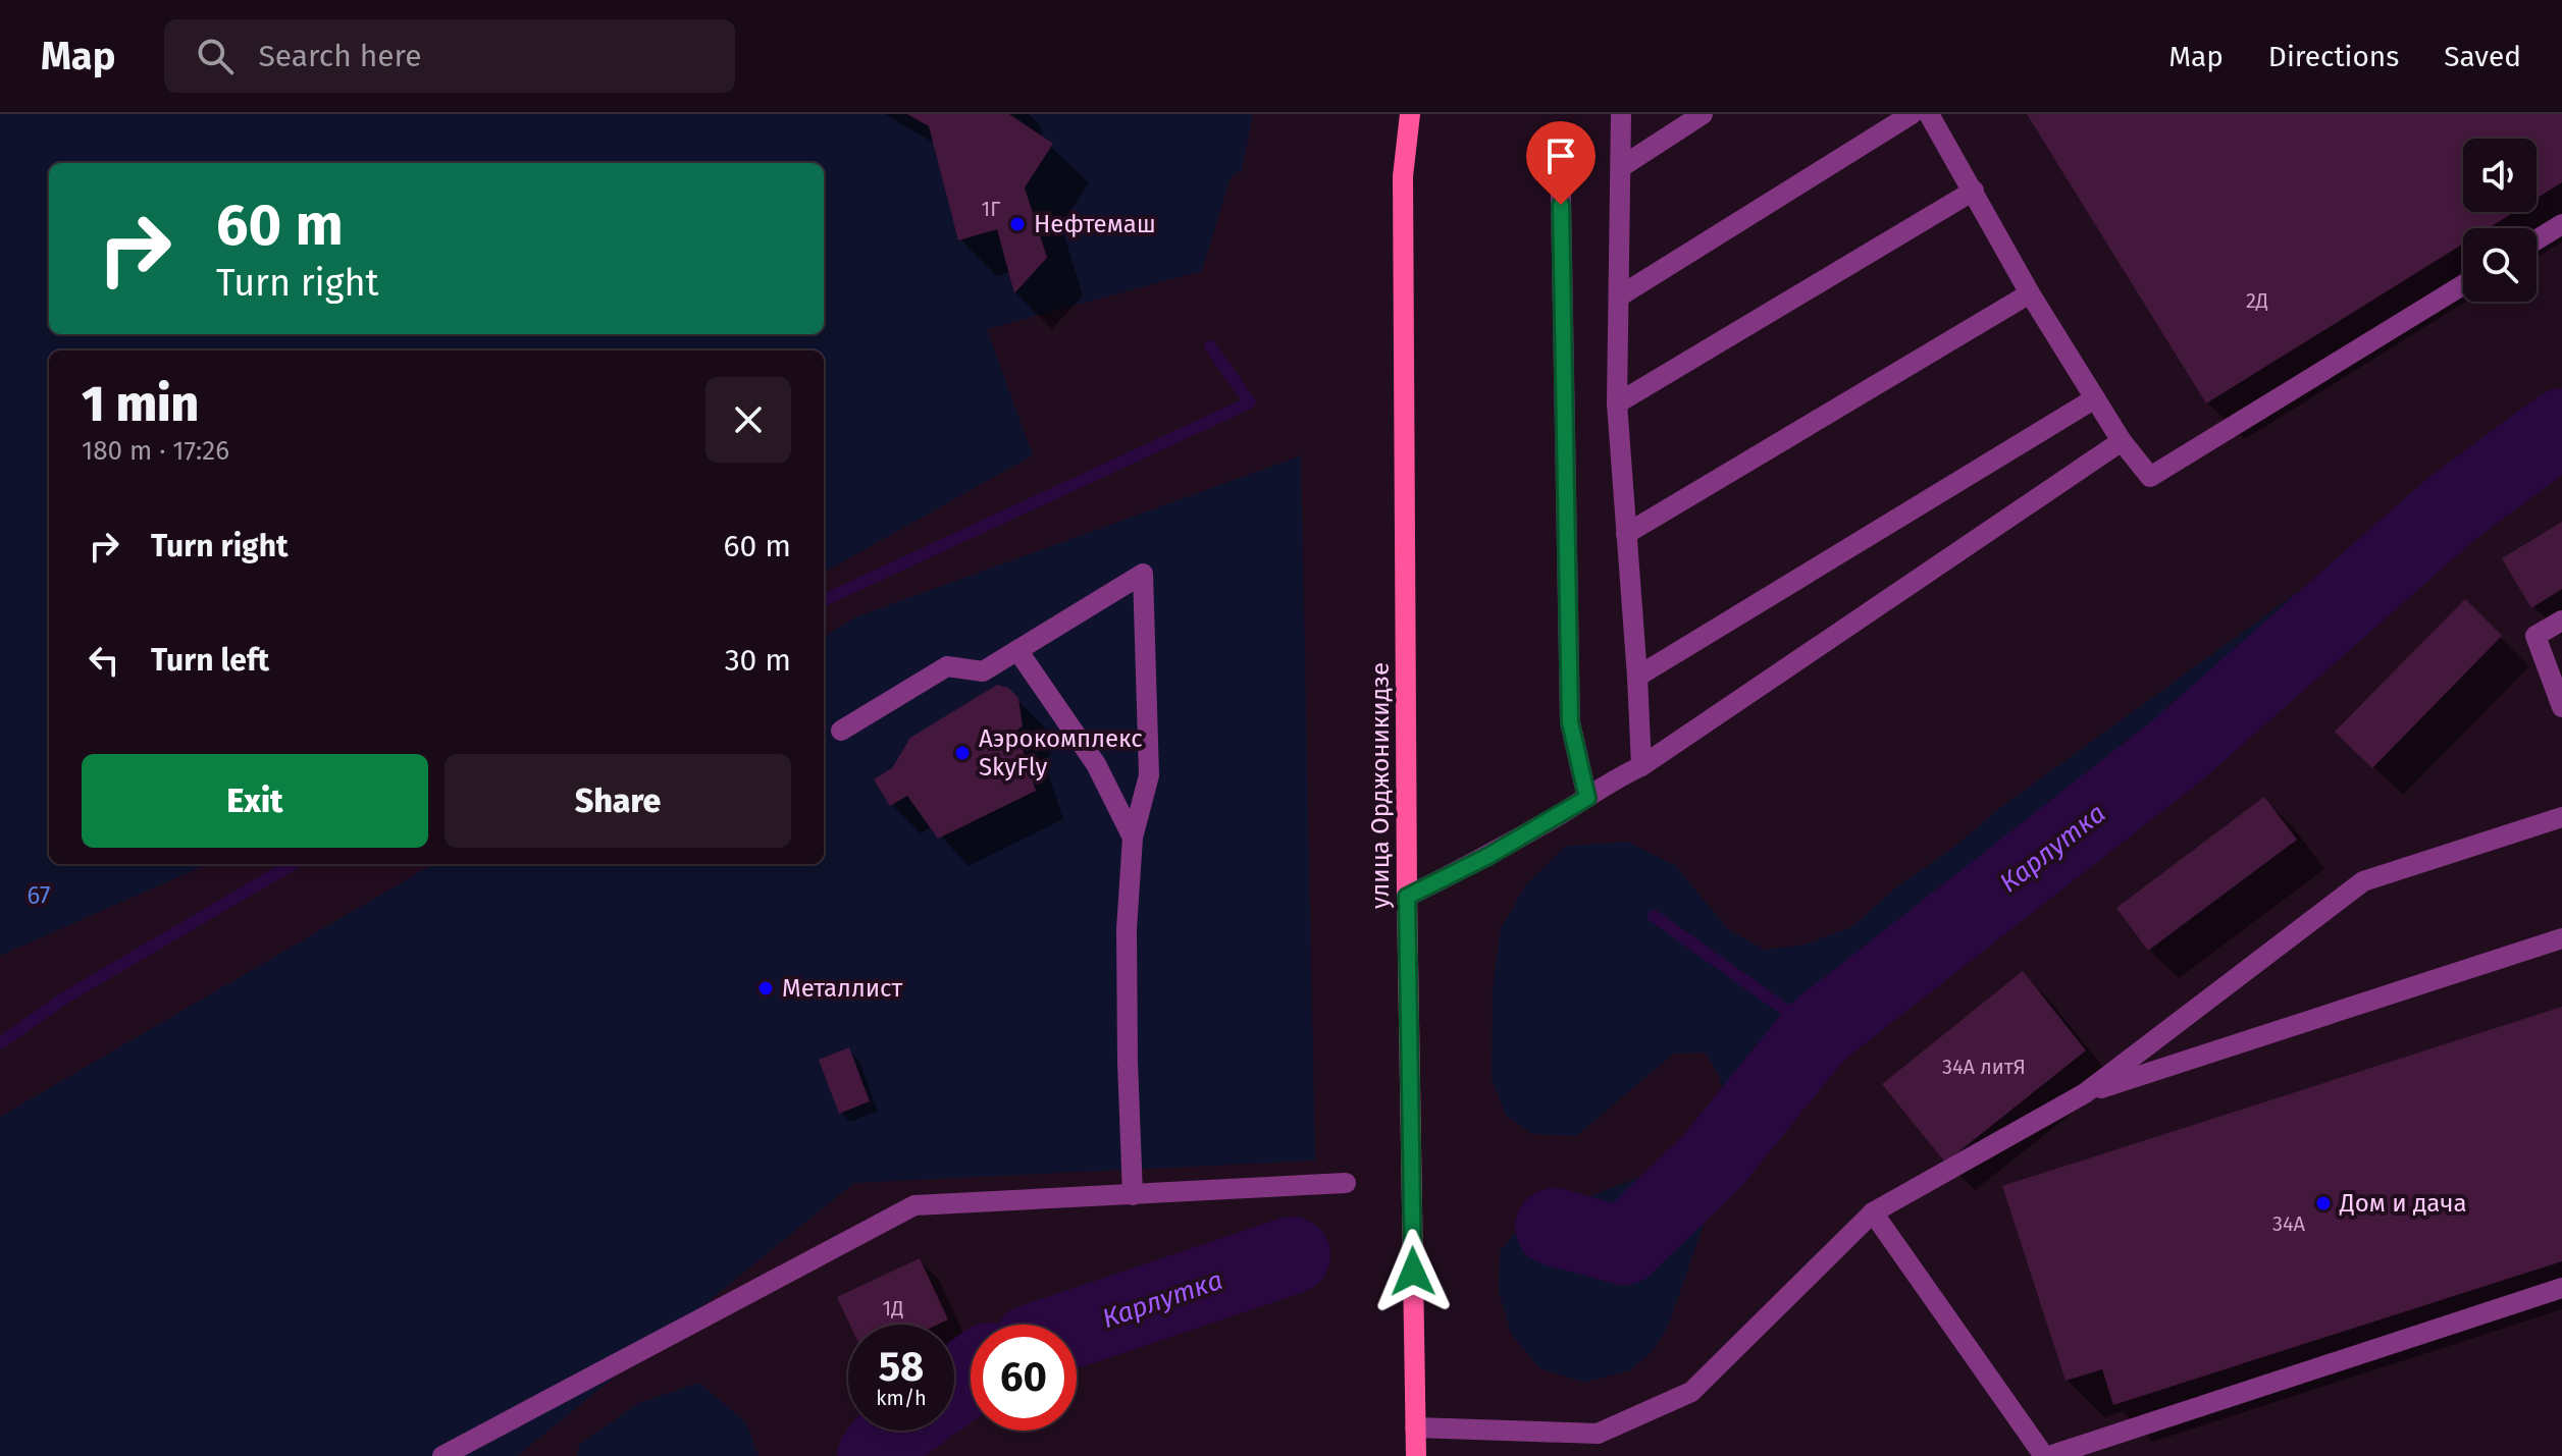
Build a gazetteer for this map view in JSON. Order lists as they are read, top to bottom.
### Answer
{
  "streets": {
    "main road": ["улица Орджоникидзе"]
  },
  "water": ["Карлутка"],
  "parks": ["67"],
  "places": [
    "Нефтемаш",
    "Аэрокомплекс SkyFly",
    "Металлист",
    "Дом и дача"
  ],
  "house_numbers": [
    "1Г",
    "2Д",
    "34А литЯ",
    "34А",
    "1Д"
  ],
  "page": {
    "header": "Map",
    "search": "Search here",
    "nav": ["Map", "Directions", "Saved"],
    "turn": ["60 m", "Turn right"],
    "heading": ["1 min", "180 m · 17:26"],
    "list": [
      {
        "name": "Turn right",
        "value": "60 m"
      },
      {
        "name": "Turn left",
        "value": "30 m"
      }
    ],
    "buttons": ["Exit", "Share"],
    "speed": "58 km/h",
    "limit": "60"
  }
}
